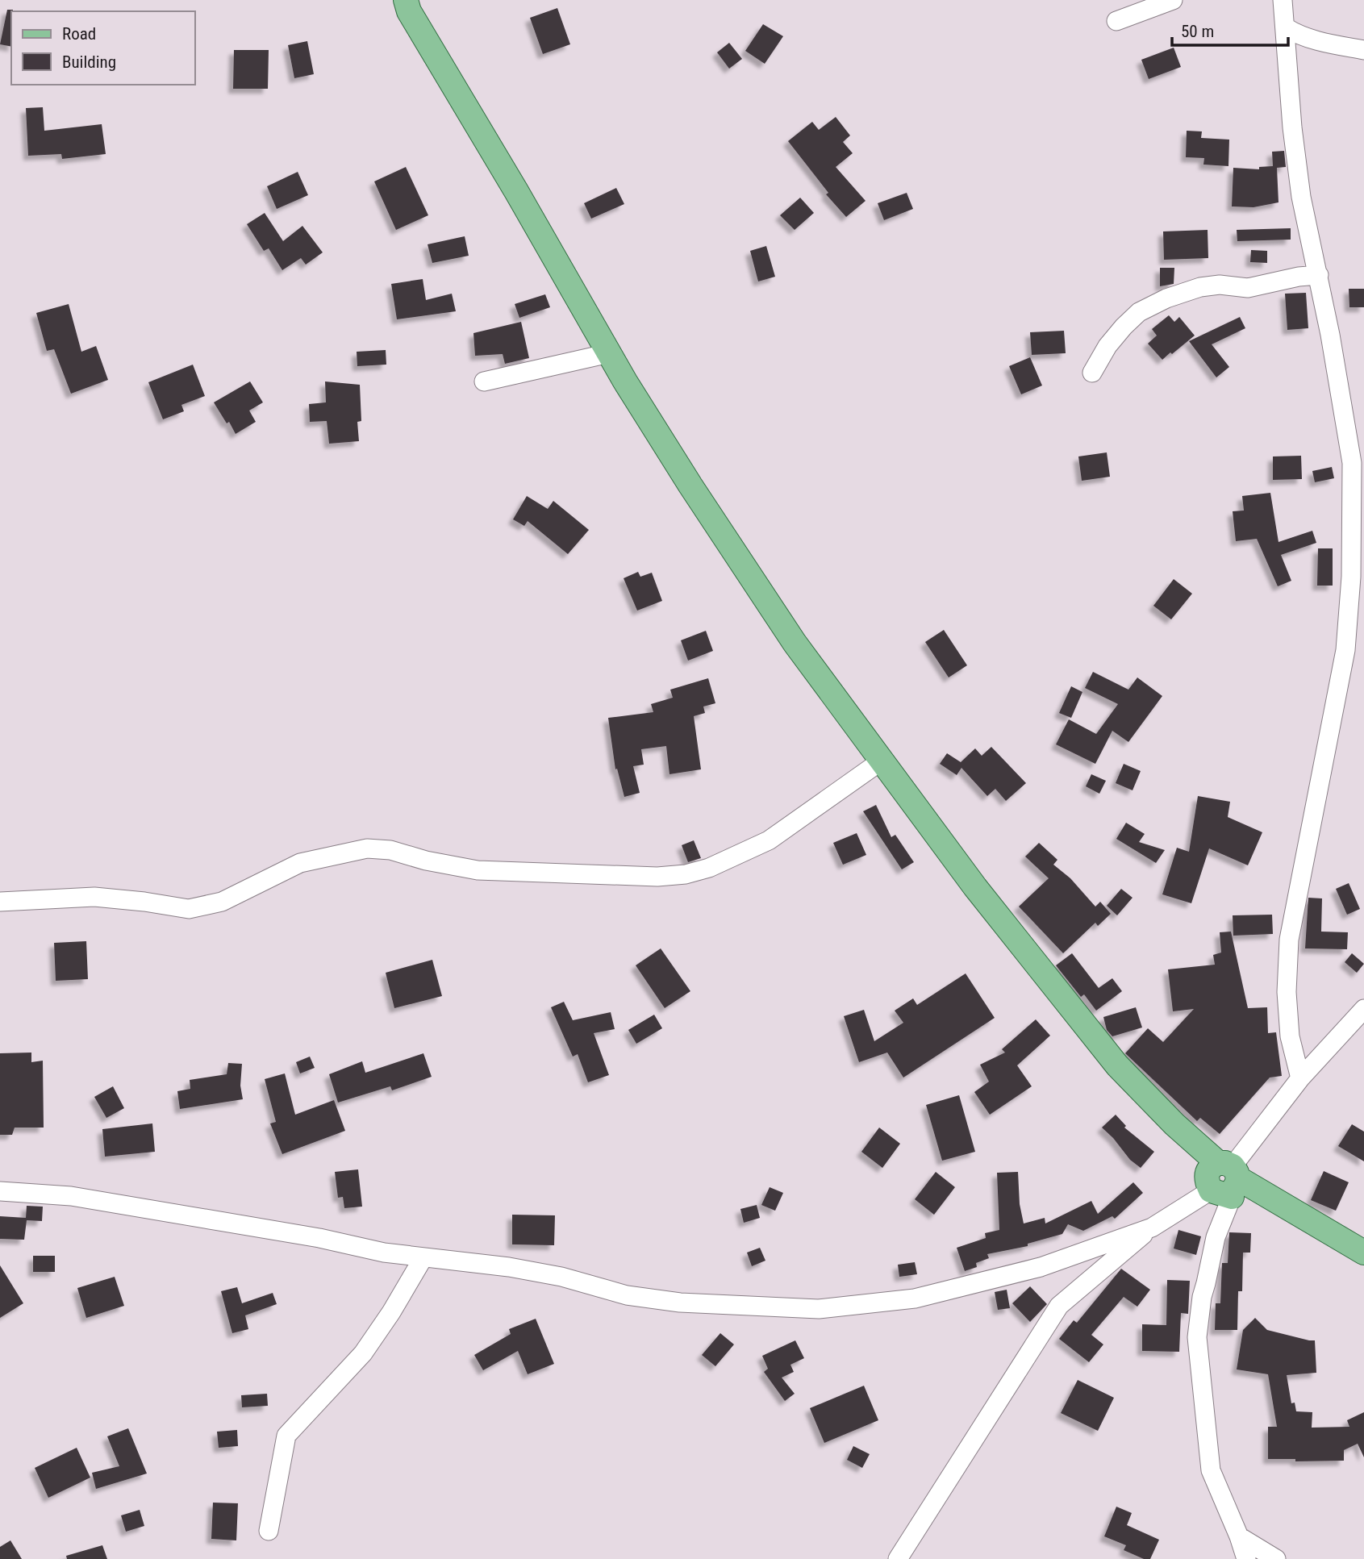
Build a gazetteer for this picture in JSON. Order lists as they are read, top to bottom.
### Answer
{
  "legend": ["Road", "Building"],
  "scale_bar": "50 m"
}
